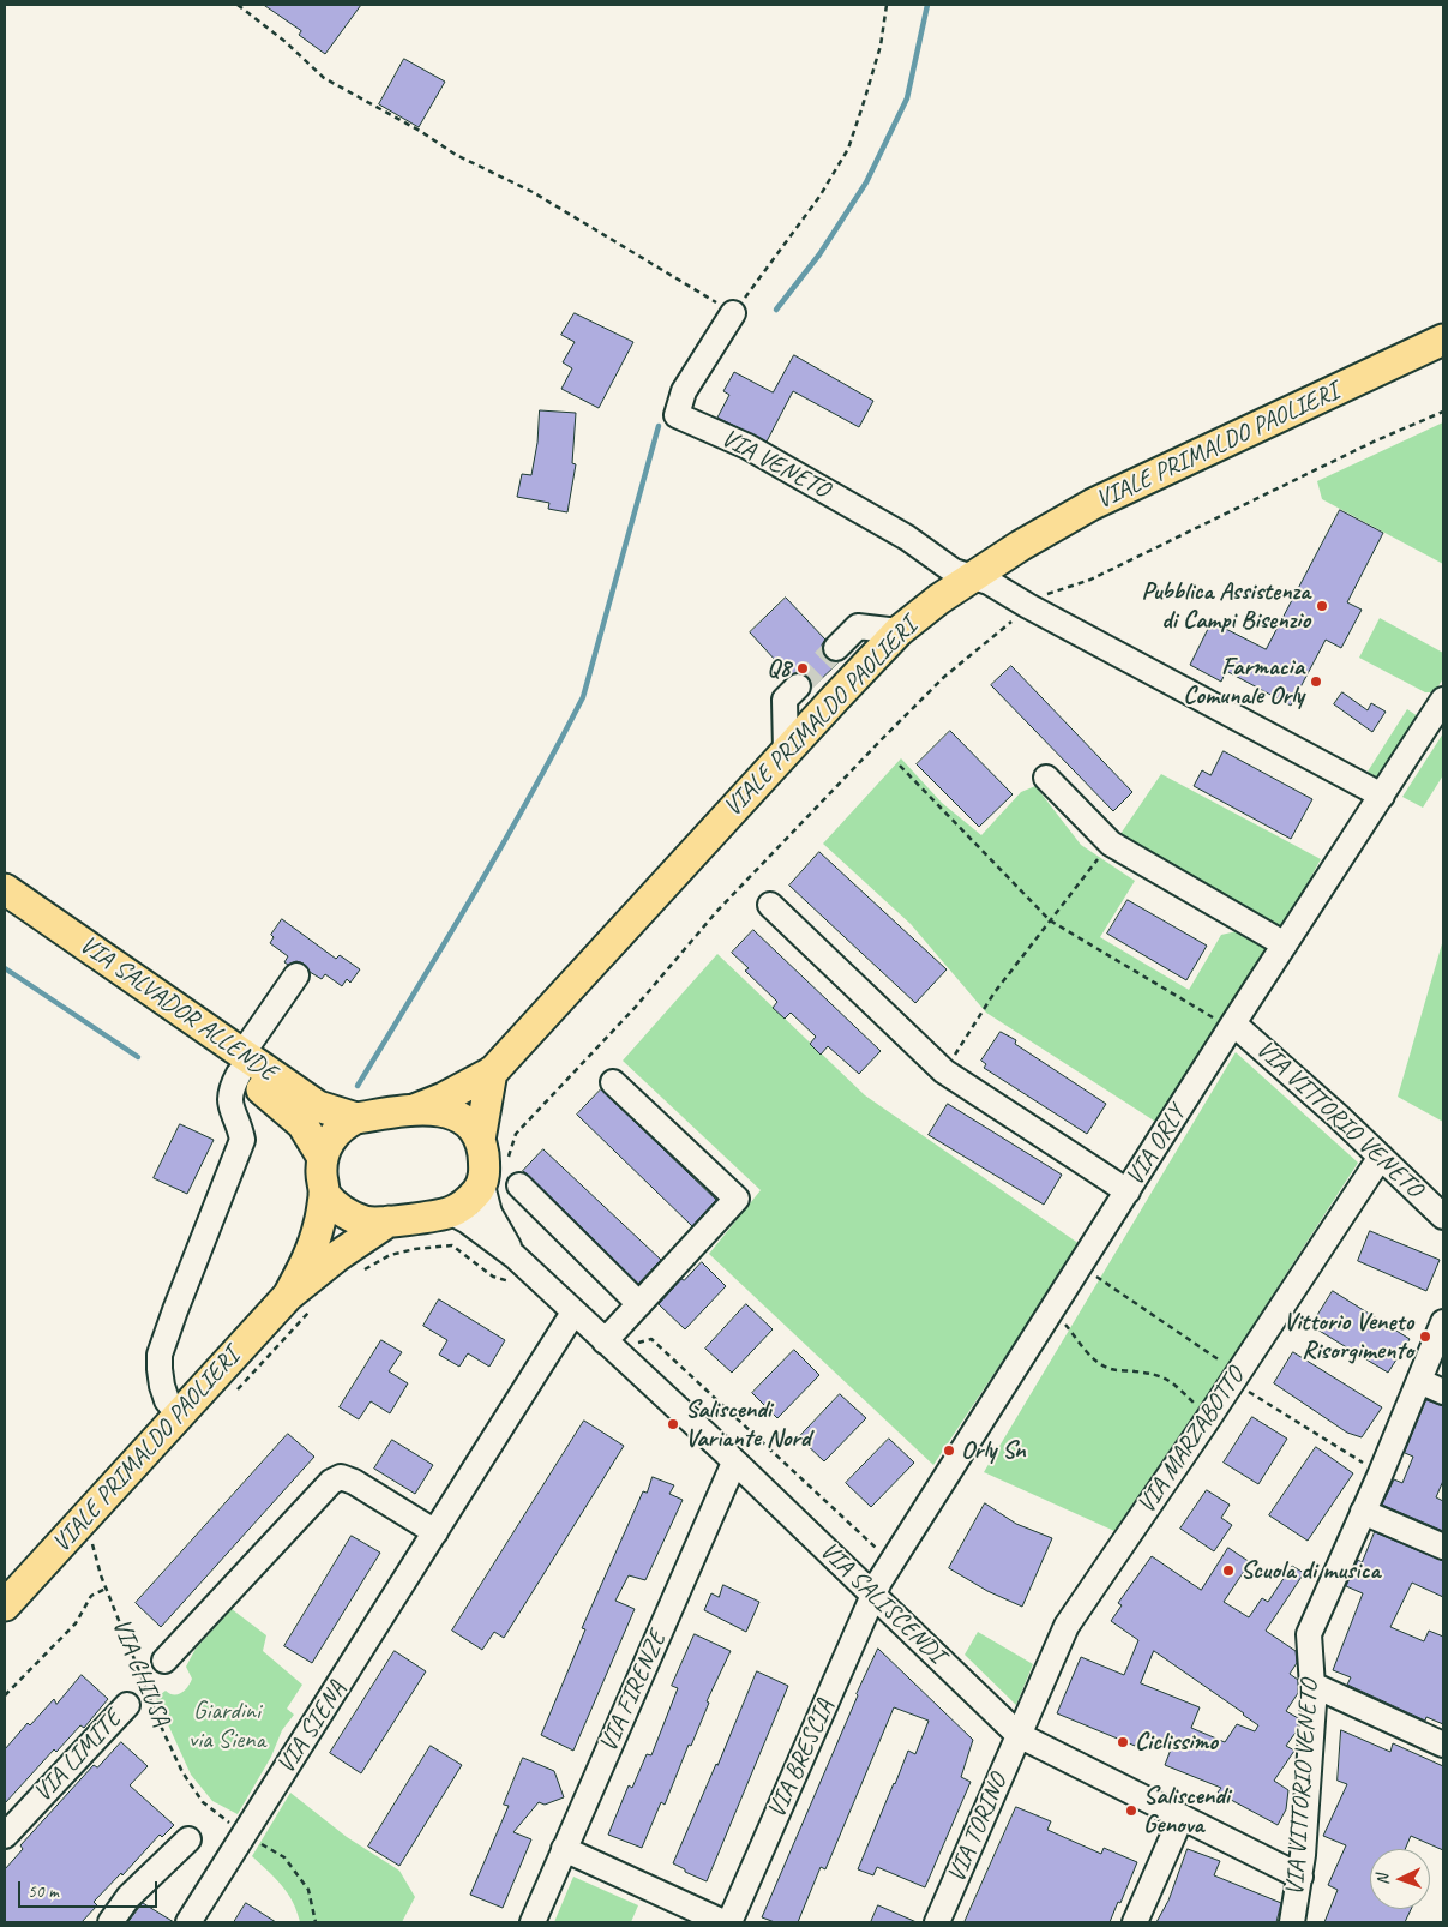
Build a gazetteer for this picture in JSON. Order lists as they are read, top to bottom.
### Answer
{
  "streets": {
    "main road": ["VIALE PRIMALDO PAOLIERI", "VIA SALVADOR ALLENDE"],
    "street": [
      "VIA VENETO",
      "VIA VITTORIO VENETO",
      "VIA ORLY",
      "VIA MARZABOTTO",
      "VIA SALISCENDI",
      "VIA FIRENZE",
      "VIA SIENA",
      "VIA LIMITE",
      "VIA BRESCIA",
      "VIA TORINO"
    ],
    "path": ["VIA CHIUSA"]
  },
  "crossings": [
    ["VIALE PRIMALDO PAOLIERI", "VIA VENETO"],
    ["VIALE PRIMALDO PAOLIERI", "VIA SALVADOR ALLENDE"],
    ["VIALE PRIMALDO PAOLIERI", "VIA SALISCENDI"],
    ["VIALE PRIMALDO PAOLIERI", "VIA CHIUSA"],
    ["VIA SALVADOR ALLENDE", "VIA SALISCENDI"],
    ["VIA VITTORIO VENETO", "VIA ORLY"],
    ["VIA VITTORIO VENETO", "VIA MARZABOTTO"],
    ["VIA VITTORIO VENETO", "VIA SALISCENDI"],
    ["VIA ORLY", "VIA SALISCENDI"],
    ["VIA ORLY", "VIA BRESCIA"],
    ["VIA MARZABOTTO", "VIA SALISCENDI"],
    ["VIA MARZABOTTO", "VIA TORINO"],
    ["VIA SALISCENDI", "VIA FIRENZE"],
    ["VIA SALISCENDI", "VIA SIENA"],
    ["VIA SALISCENDI", "VIA BRESCIA"],
    ["VIA SALISCENDI", "VIA TORINO"],
    ["VIA CHIUSA", "VIA SIENA"]
  ],
  "parks": ["Giardini via Siena"],
  "places": [
    "Pubblica Assistenza di Campi Bisenzio",
    "Q8",
    "Farmacia Comunale Orly",
    "Vittorio Veneto Risorgimento",
    "Saliscendi Variante Nord",
    "Orly Sn",
    "Scuola di musica",
    "Ciclissimo",
    "Saliscendi Genova"
  ],
  "scale_bar": "50 m",
  "north": "left"
}
